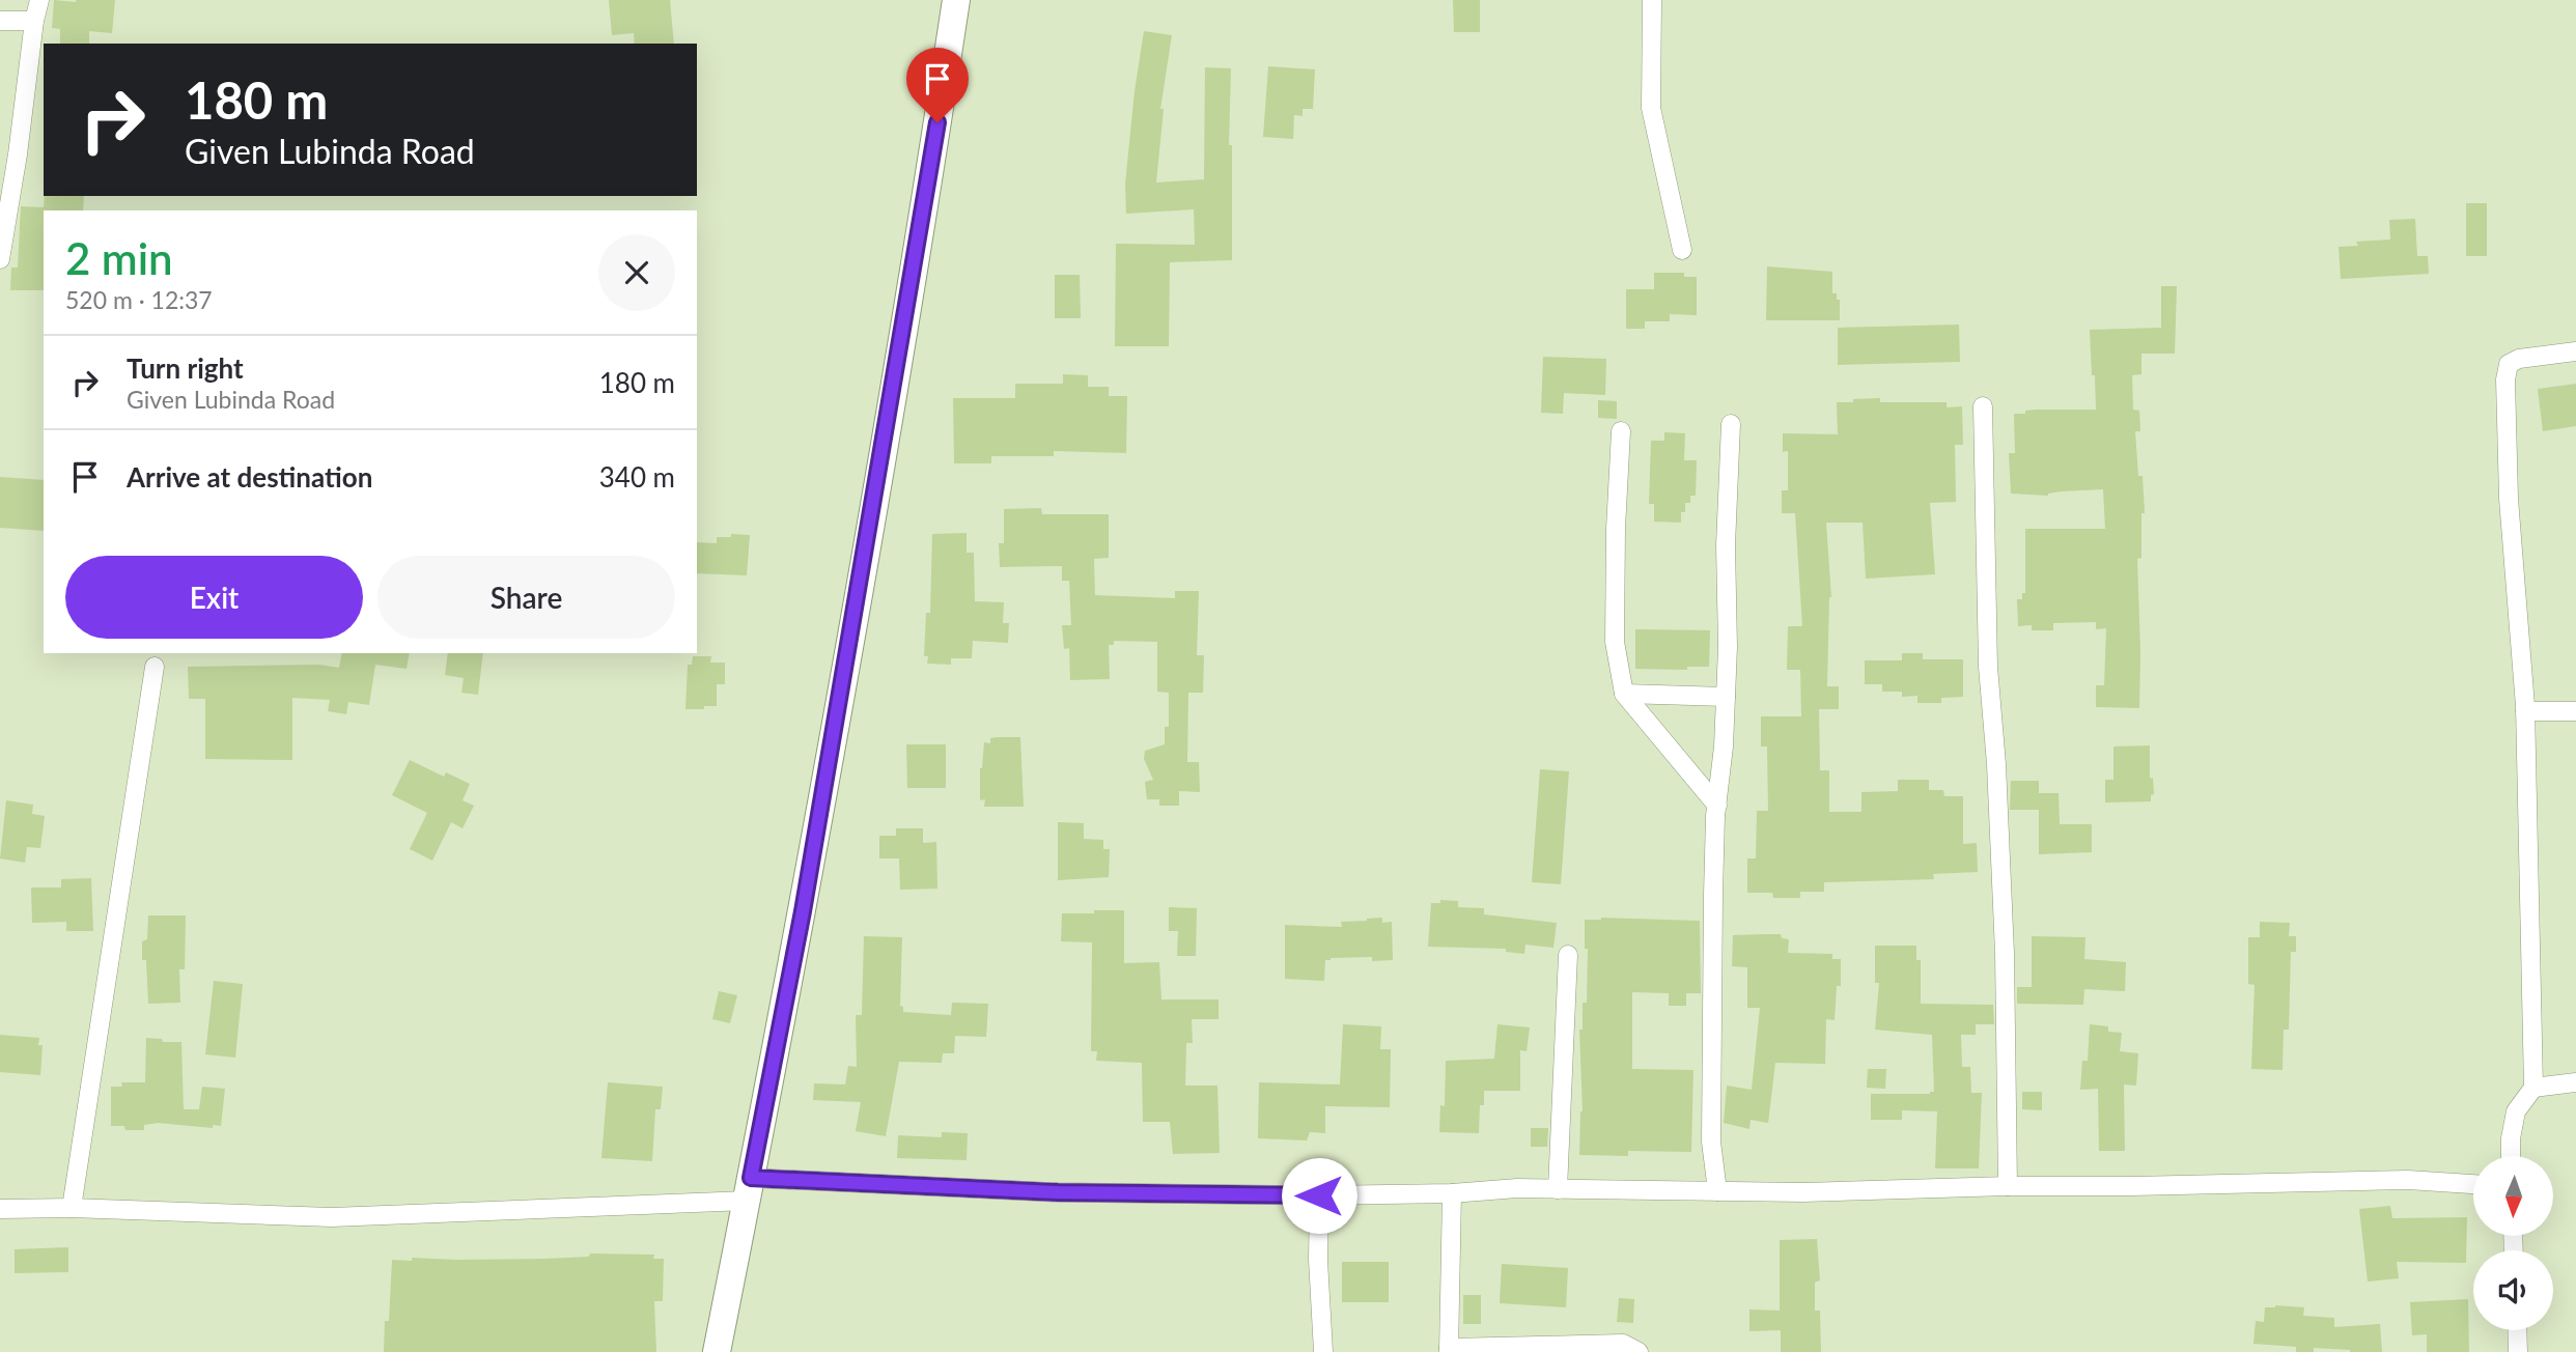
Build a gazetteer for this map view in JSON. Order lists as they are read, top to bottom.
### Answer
{
  "north": "bottom",
  "page": {
    "turn": ["180 m", "Given Lubinda Road"],
    "heading": ["2 min", "520 m · 12:37"],
    "list": [
      {
        "name": "Turn right",
        "note": "Given Lubinda Road",
        "value": "180 m"
      },
      {
        "name": "Arrive at destination",
        "value": "340 m"
      }
    ],
    "buttons": ["Exit", "Share"]
  }
}
